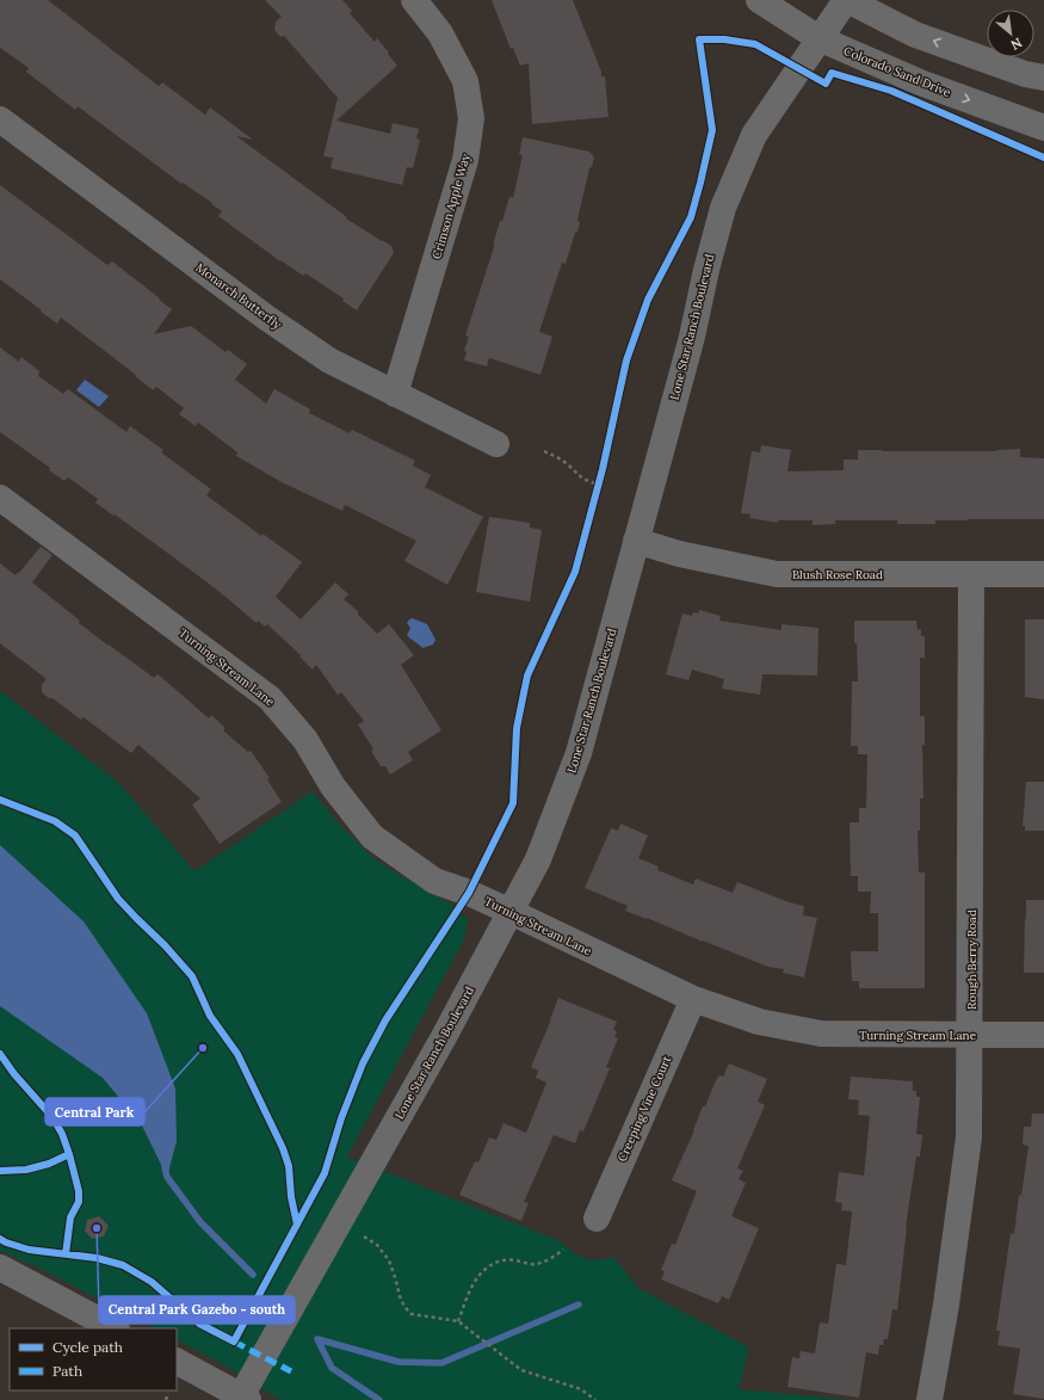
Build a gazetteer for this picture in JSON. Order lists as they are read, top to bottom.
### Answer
{
  "streets": {
    "street": [
      "Colorado Sand Drive",
      "Crimson Apple Way",
      "Monarch Butterfly",
      "Lone Star Ranch Boulevard",
      "Blush Rose Road",
      "Turning Stream Lane",
      "Rough Berry Road",
      "Creeping Vine Court"
    ]
  },
  "crossings": [
    ["Colorado Sand Drive", "Lone Star Ranch Boulevard"],
    ["Crimson Apple Way", "Monarch Butterfly"],
    ["Lone Star Ranch Boulevard", "Blush Rose Road"],
    ["Lone Star Ranch Boulevard", "Turning Stream Lane"],
    ["Blush Rose Road", "Rough Berry Road"],
    ["Turning Stream Lane", "Rough Berry Road"],
    ["Turning Stream Lane", "Creeping Vine Court"]
  ],
  "places": ["Central Park", "Central Park Gazebo - south"],
  "legend": ["Cycle path", "Path"],
  "north": "bottom right"
}
